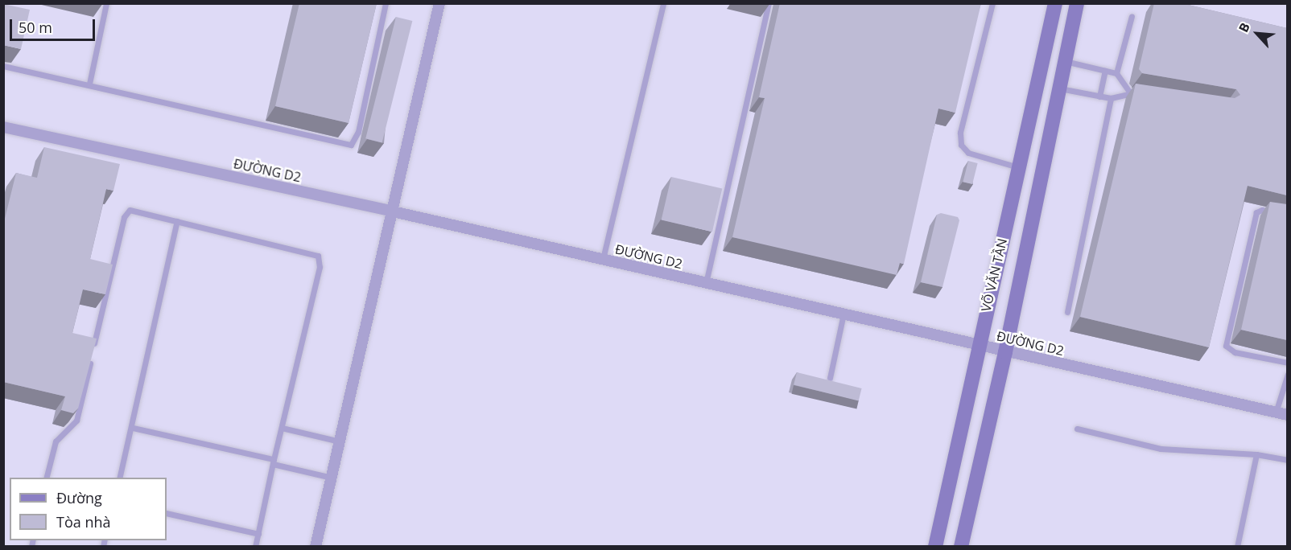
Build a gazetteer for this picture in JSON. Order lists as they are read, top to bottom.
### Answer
{
  "streets": {
    "street": ["ĐƯỜNG D2", "VÕ VĂN TẦN"]
  },
  "crossings": [
    ["ĐƯỜNG D2", "VÕ VĂN TẦN"]
  ],
  "legend": ["Đường", "Tòa nhà"],
  "scale_bar": "50 m",
  "north": "top left"
}
